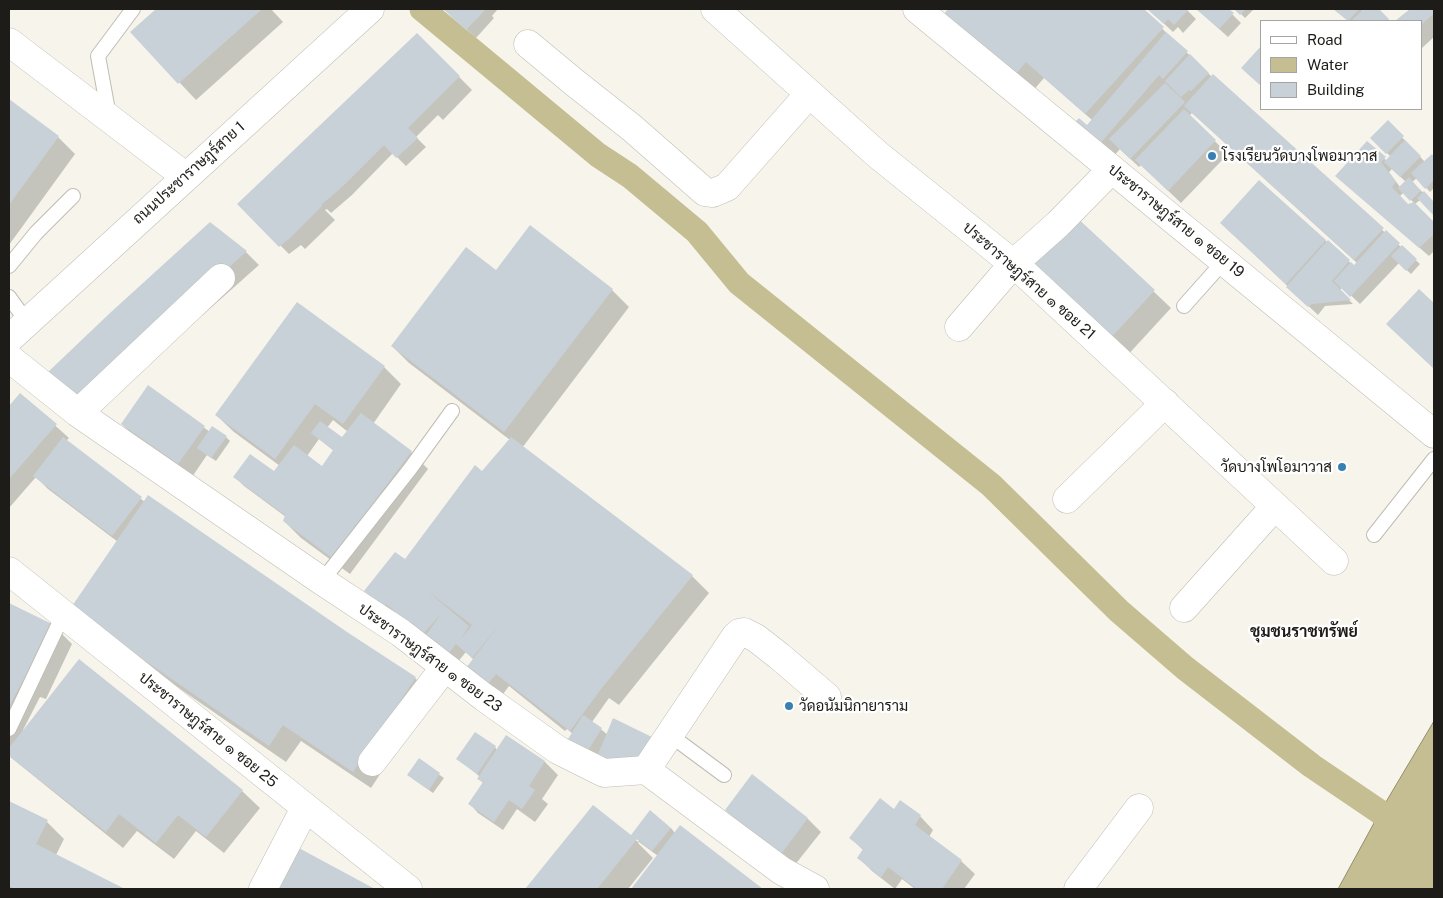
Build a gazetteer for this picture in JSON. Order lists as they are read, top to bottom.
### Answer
{
  "streets": {
    "street": [
      "ถนนประชาราษฎร์สาย 1",
      "ประชาราษฎร์สาย ๑ ซอย 19",
      "ประชาราษฎร์สาย ๑ ซอย 21",
      "ประชาราษฎร์สาย ๑ ซอย 23",
      "ประชาราษฎร์สาย ๑ ซอย 25"
    ]
  },
  "districts": ["ชุมชนราชทรัพย์"],
  "places": ["โรงเรียนวัดบางโพอมาวาส", "วัดบางโพโอมาวาส", "วัดอนัมนิกายาราม"],
  "legend": ["Road", "Water", "Building"]
}
